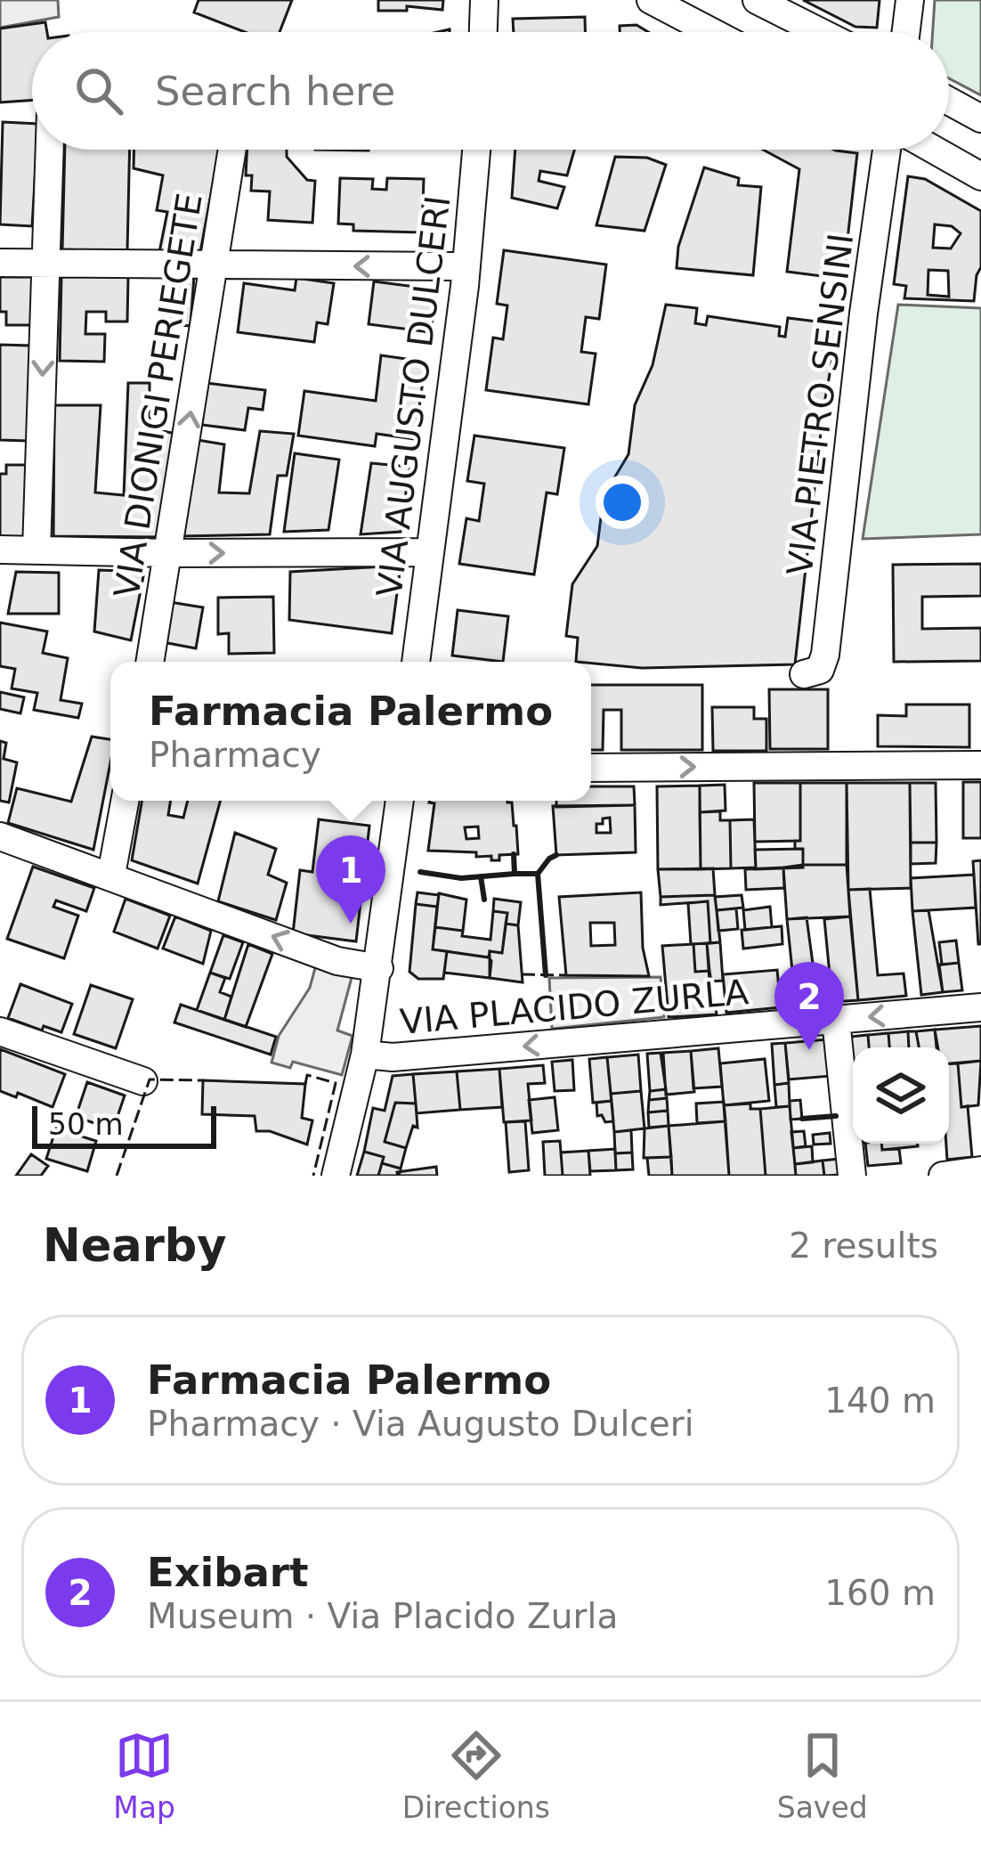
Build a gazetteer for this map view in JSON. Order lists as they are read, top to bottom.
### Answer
{
  "streets": {
    "street": [
      "VIA DIONIGI PERIEGETE",
      "VIA AUGUSTO DULCERI",
      "VIA PIETRO SENSINI",
      "VIA PLACIDO ZURLA"
    ]
  },
  "one_way": ["VIA PLACIDO ZURLA"],
  "scale_bar": "50 m",
  "page": {
    "search": "Search here",
    "popup": ["Farmacia Palermo", "Pharmacy"],
    "pins": ["1", "2"],
    "scale": "50 m",
    "heading": ["Nearby", "2 results"],
    "list": [
      {
        "mark": "1",
        "name": "Farmacia Palermo",
        "note": "Pharmacy · Via Augusto Dulceri",
        "value": "140 m"
      },
      {
        "mark": "2",
        "name": "Exibart",
        "note": "Museum · Via Placido Zurla",
        "value": "160 m"
      }
    ],
    "nav": ["Map", "Directions", "Saved"]
  }
}
